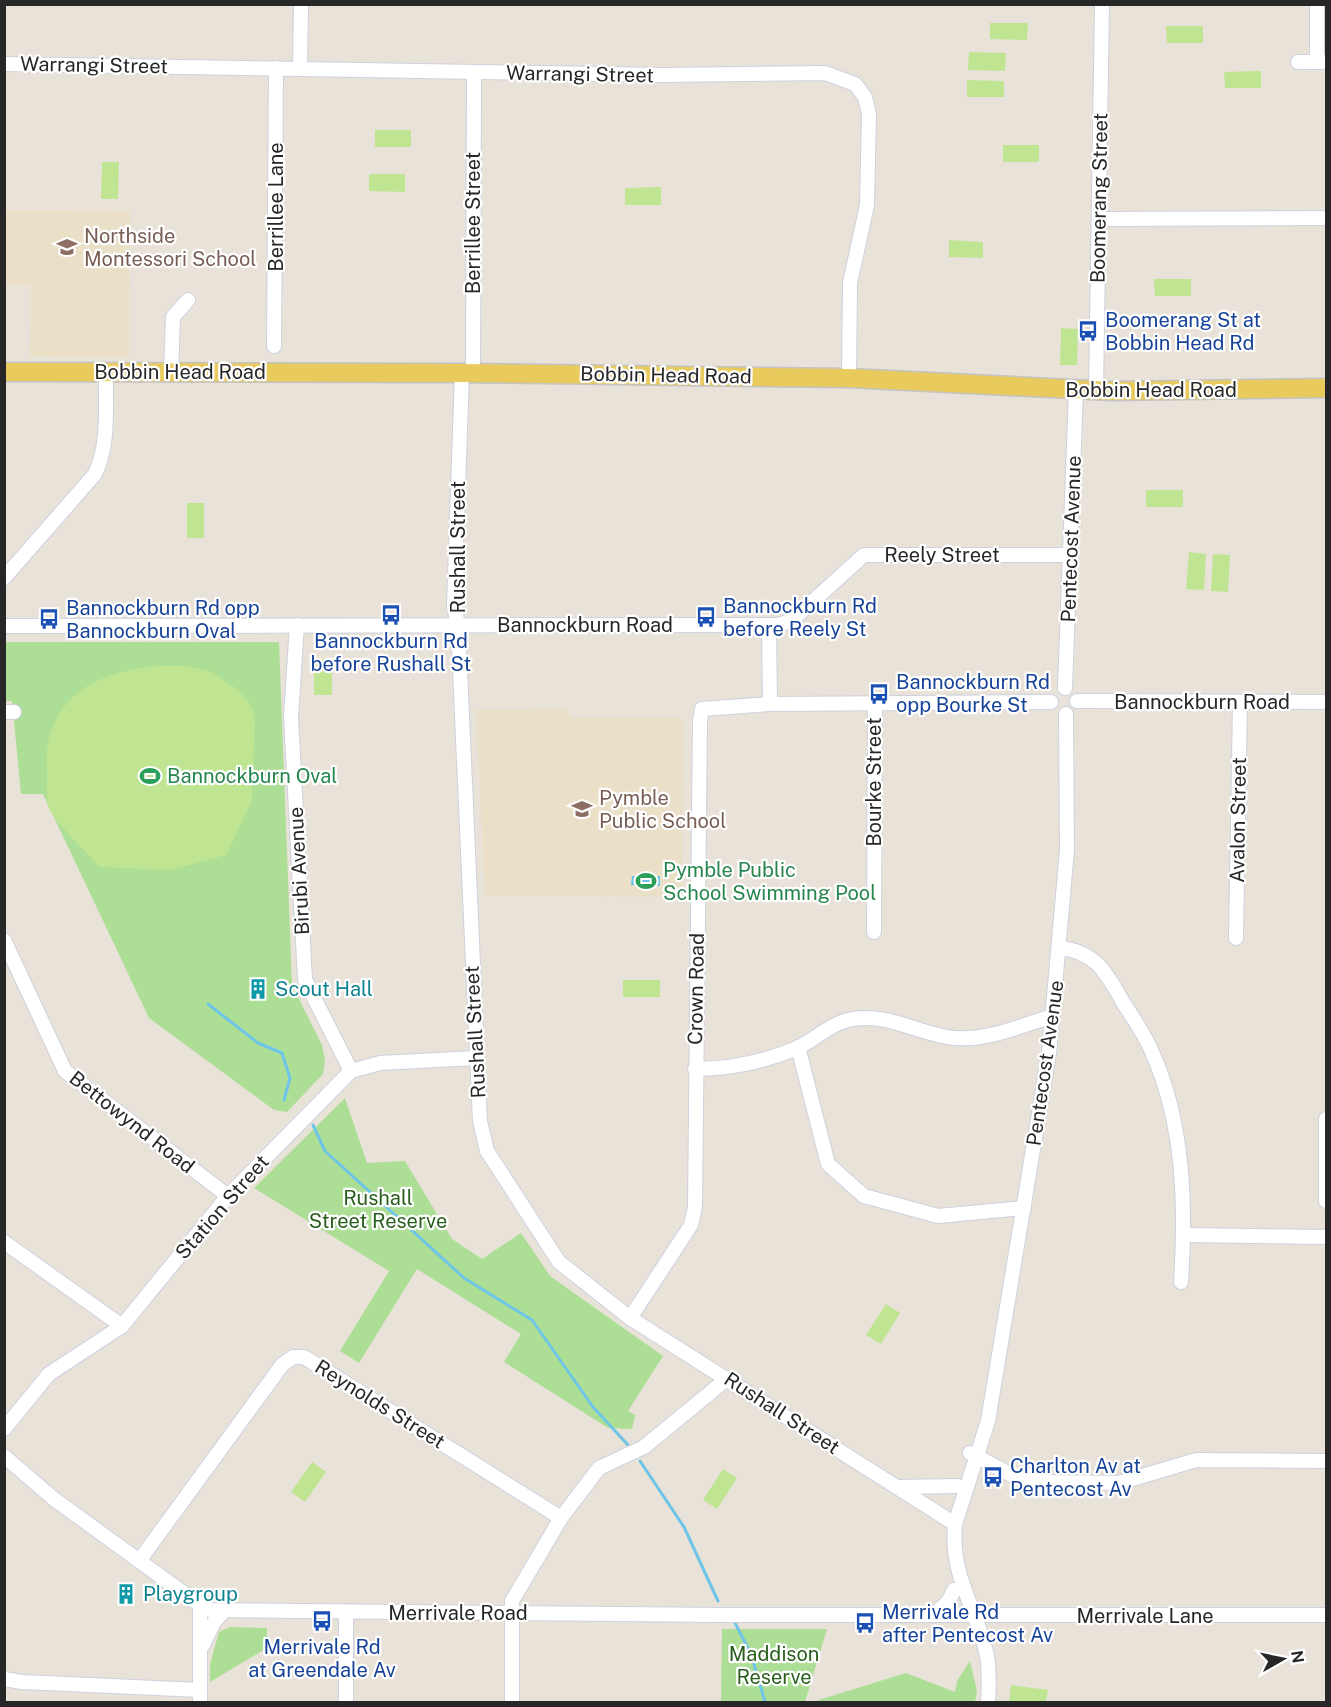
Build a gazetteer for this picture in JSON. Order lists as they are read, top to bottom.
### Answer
{
  "streets": {
    "main road": ["Bobbin Head Road"],
    "street": [
      "Warrangi Street",
      "Boomerang Street",
      "Berrillee Lane",
      "Berrillee Street",
      "Pentecost Avenue",
      "Rushall Street",
      "Reely Street",
      "Bannockburn Road",
      "Bourke Street",
      "Avalon Street",
      "Birubi Avenue",
      "Crown Road",
      "Bettowynd Road",
      "Station Street",
      "Reynolds Street",
      "Merrivale Road",
      "Merrivale Lane"
    ]
  },
  "crossings": [
    ["Warrangi Street", "Berrillee Lane"],
    ["Warrangi Street", "Berrillee Street"],
    ["Warrangi Street", "Bobbin Head Road"],
    ["Boomerang Street", "Bobbin Head Road"],
    ["Berrillee Street", "Bobbin Head Road"],
    ["Berrillee Street", "Rushall Street"],
    ["Bobbin Head Road", "Pentecost Avenue"],
    ["Bobbin Head Road", "Rushall Street"],
    ["Pentecost Avenue", "Rushall Street"],
    ["Pentecost Avenue", "Reely Street"],
    ["Pentecost Avenue", "Bannockburn Road"],
    ["Pentecost Avenue", "Merrivale Road"],
    ["Pentecost Avenue", "Merrivale Lane"],
    ["Rushall Street", "Bannockburn Road"],
    ["Rushall Street", "Crown Road"],
    ["Reely Street", "Bannockburn Road"],
    ["Bannockburn Road", "Avalon Street"],
    ["Bannockburn Road", "Birubi Avenue"],
    ["Birubi Avenue", "Station Street"],
    ["Bettowynd Road", "Station Street"],
    ["Reynolds Street", "Merrivale Road"],
    ["Merrivale Road", "Merrivale Lane"]
  ],
  "parks": ["Rushall Street Reserve", "Maddison Reserve"],
  "places": {
    "school or university": ["Northside Montessori School", "Pymble Public School"],
    "bus stop": [
      "Boomerang St at Bobbin Head Rd",
      "Bannockburn Rd before Rushall St",
      "Bannockburn Rd before Reely St",
      "Bannockburn Rd opp Bannockburn Oval",
      "Bannockburn Rd opp Bourke St",
      "Charlton Av at Pentecost Av",
      "Merrivale Rd at Greendale Av",
      "Merrivale Rd after Pentecost Av"
    ],
    "sports": ["Bannockburn Oval", "Pymble Public School Swimming Pool"],
    "building": ["Scout Hall", "Playgroup"]
  },
  "north": "right"
}
